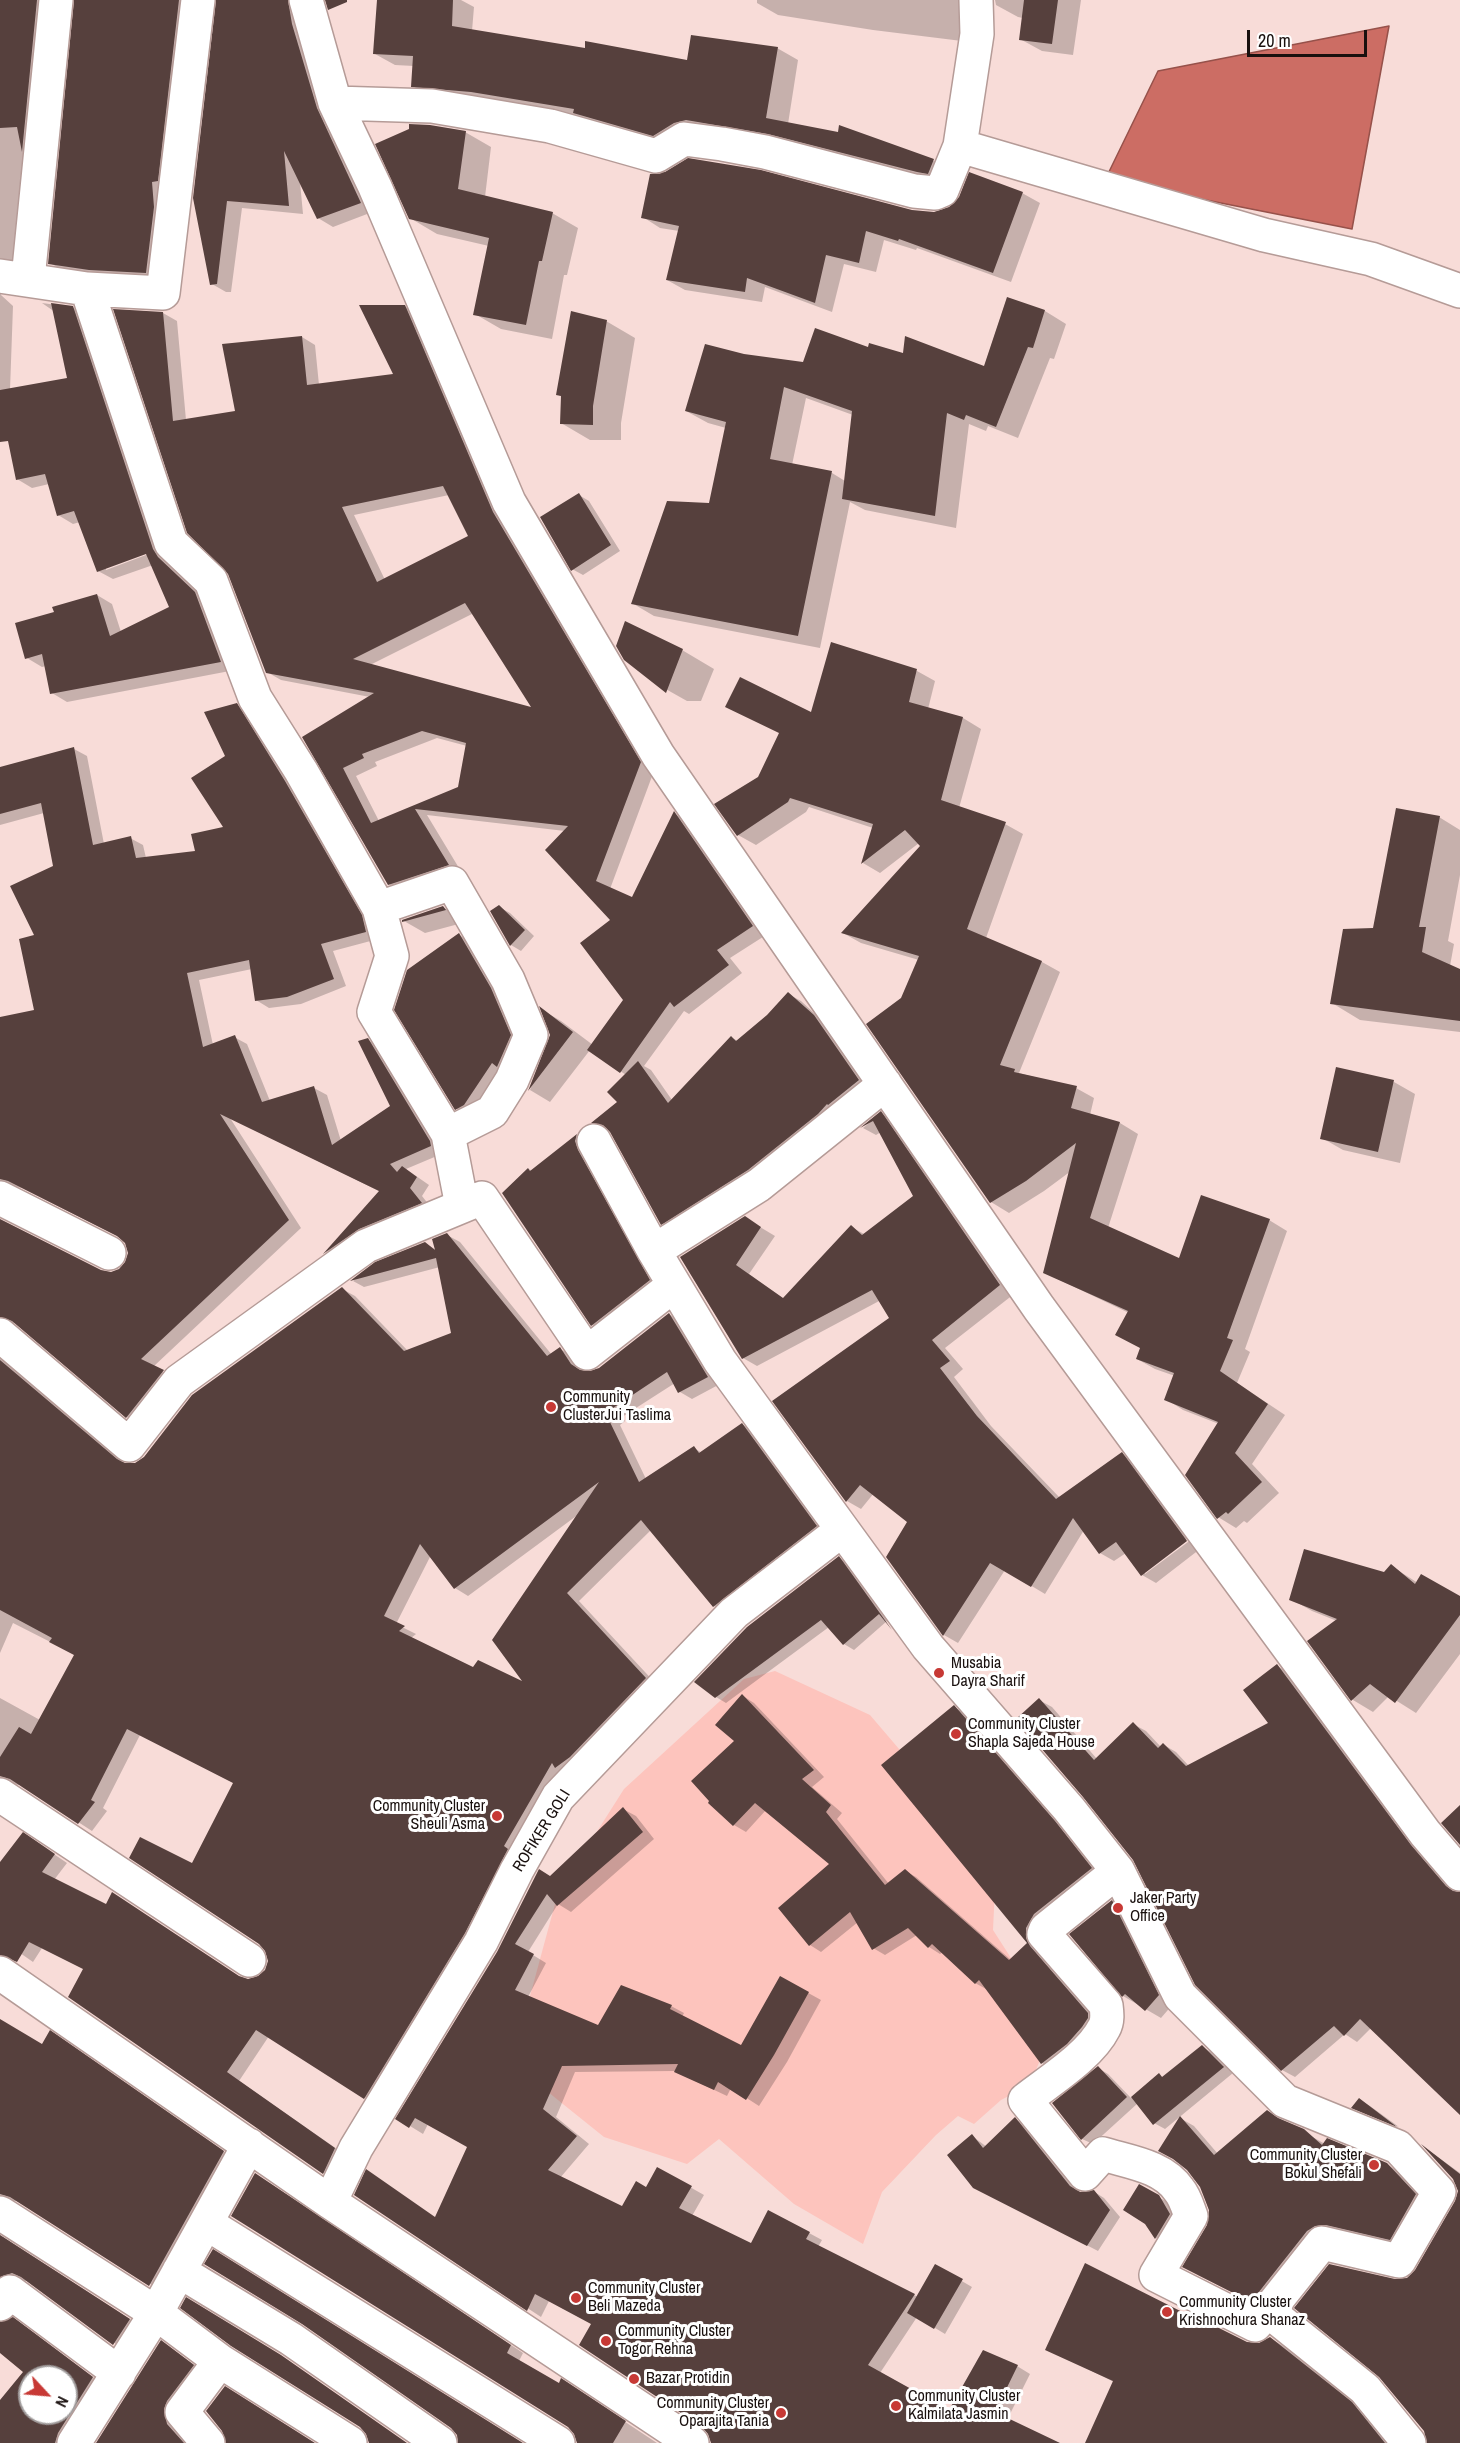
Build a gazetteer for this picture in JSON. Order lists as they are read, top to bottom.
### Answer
{
  "streets": {
    "street": ["ROFIKER GOLI"]
  },
  "places": [
    "Community ClusterJui Taslima",
    "Musabia Dayra Sharif",
    "Community Cluster Shapla Sajeda House",
    "Community Cluster Sheuli Asma",
    "Jaker Party Office",
    "Community Cluster Bokul Shefali",
    "Community Cluster Beli Mazeda",
    "Community Cluster Krishnochura Shanaz",
    "Community Cluster Togor Rehna",
    "Bazar Protidin",
    "Community Cluster Kalmilata Jasmin",
    "Community Cluster Oparajita Tania"
  ],
  "scale_bar": "20 m",
  "north": "bottom right"
}
